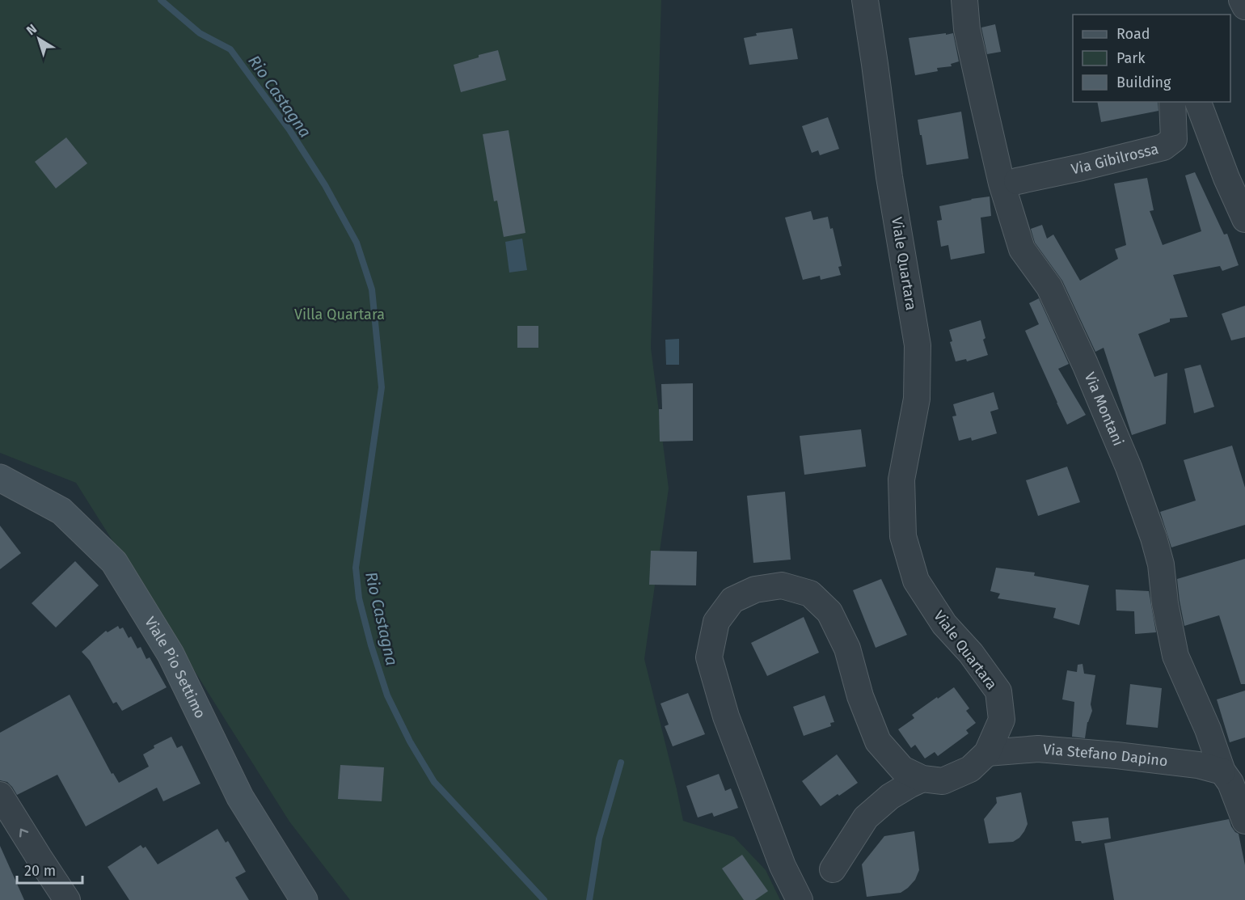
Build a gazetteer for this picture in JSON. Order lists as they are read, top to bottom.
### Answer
{
  "streets": {
    "street": [
      "Via Gibilrossa",
      "Viale Quartara",
      "Via Montani",
      "Viale Pio Settimo",
      "Via Stefano Dapino"
    ]
  },
  "crossings": [
    ["Viale Quartara", "Via Stefano Dapino"],
    ["Via Montani", "Via Stefano Dapino"]
  ],
  "water": ["Rio Castagna"],
  "parks": ["Villa Quartara"],
  "legend": ["Road", "Park", "Building"],
  "scale_bar": "20 m",
  "north": "top left"
}
